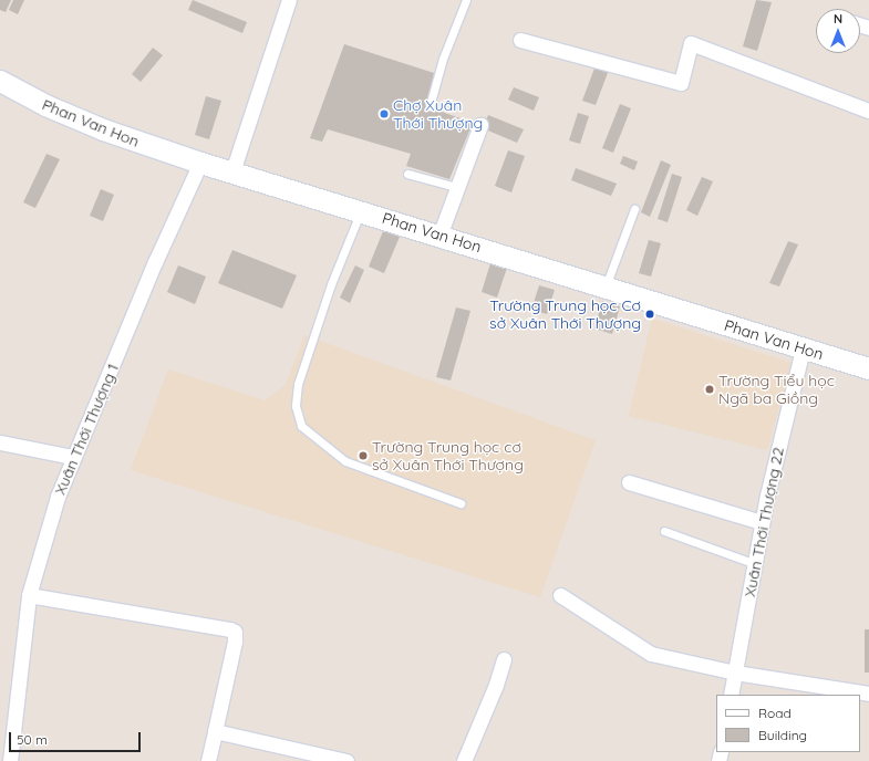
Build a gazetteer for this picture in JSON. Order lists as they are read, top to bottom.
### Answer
{
  "streets": {
    "main road": ["Phan Van Hon"],
    "street": ["Xuân Thới Thượng 1", "Xuân Thới Thượng 22"]
  },
  "crossings": [
    ["Phan Van Hon", "Xuân Thới Thượng 1"],
    ["Phan Van Hon", "Xuân Thới Thượng 22"]
  ],
  "places": [
    "Chợ Xuân Thới Thượng",
    "Trường Trung học Cơ sở Xuân Thới Thượng",
    "Trường Tiểu học Ngã ba Giồng",
    "Trường Trung học cơ sở Xuân Thới Thượng"
  ],
  "legend": ["Road", "Building"],
  "scale_bar": "50 m",
  "north": "top"
}
